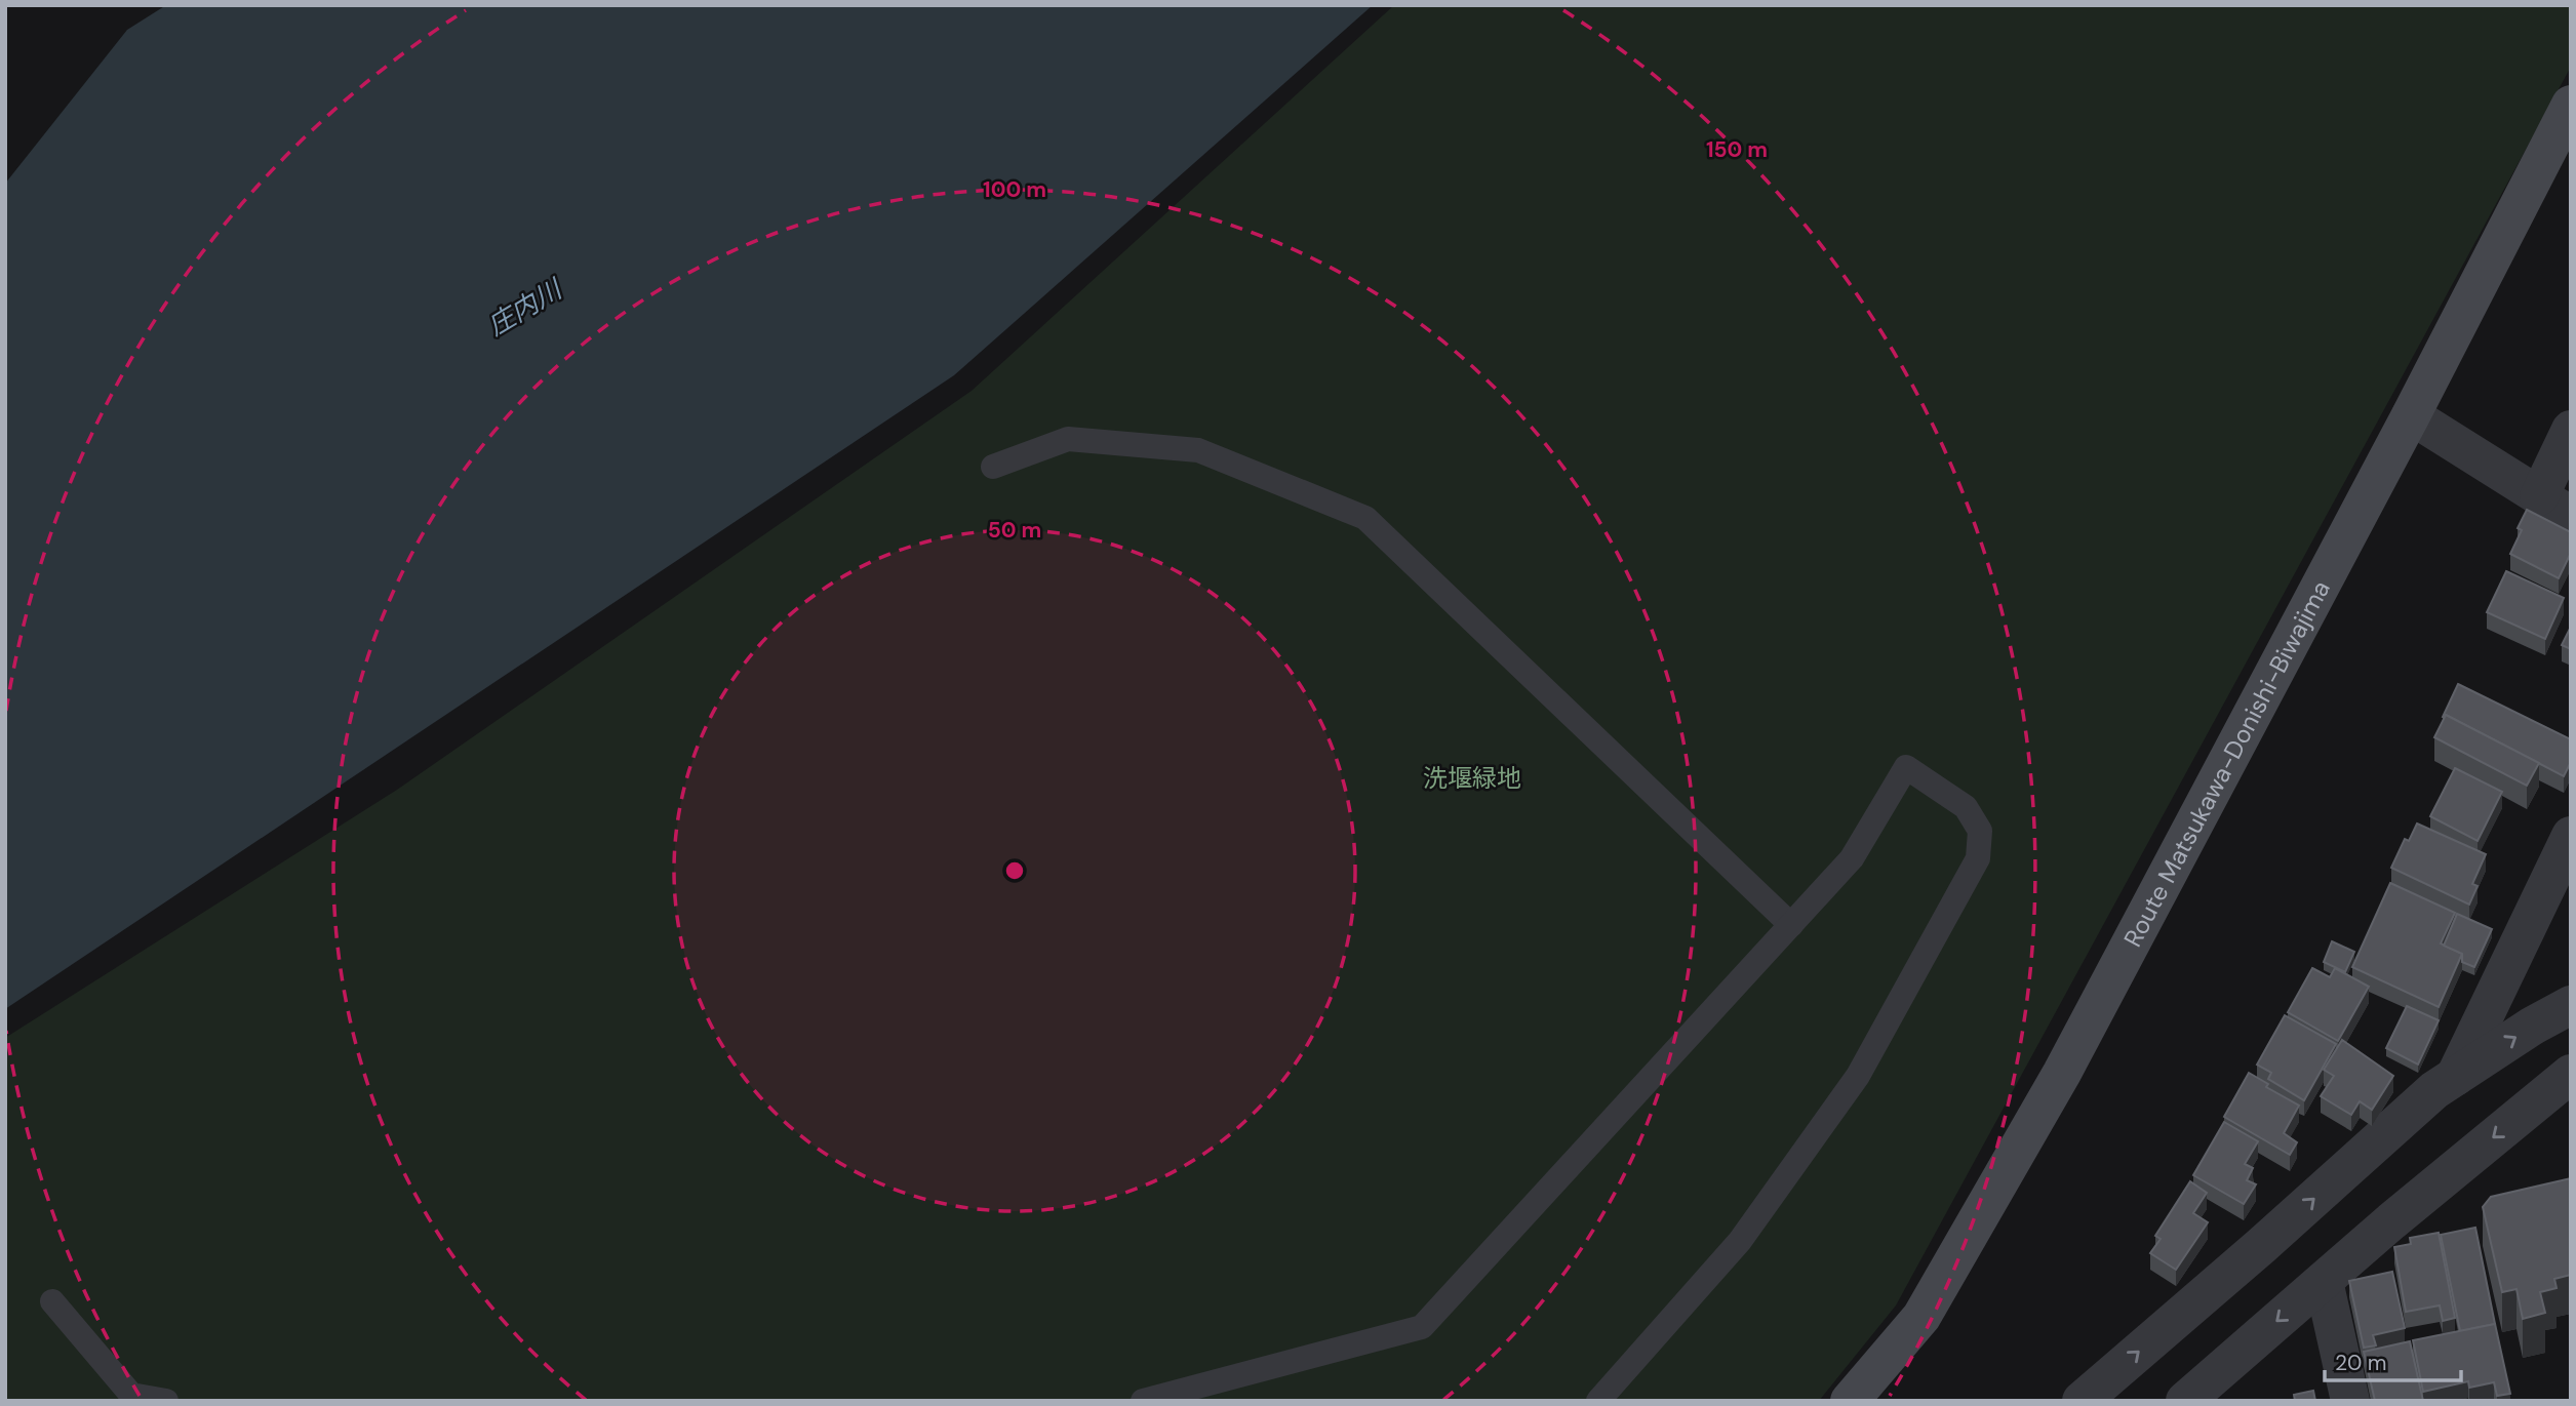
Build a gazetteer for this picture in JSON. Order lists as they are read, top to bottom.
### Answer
{
  "streets": {
    "main road": ["Route Matsukawa-Donishi-Biwajima"]
  },
  "water": ["庄内川"],
  "parks": ["洗堰緑地"],
  "scale_bar": "20 m",
  "rings": ["150 m", "100 m", "50 m"]
}
